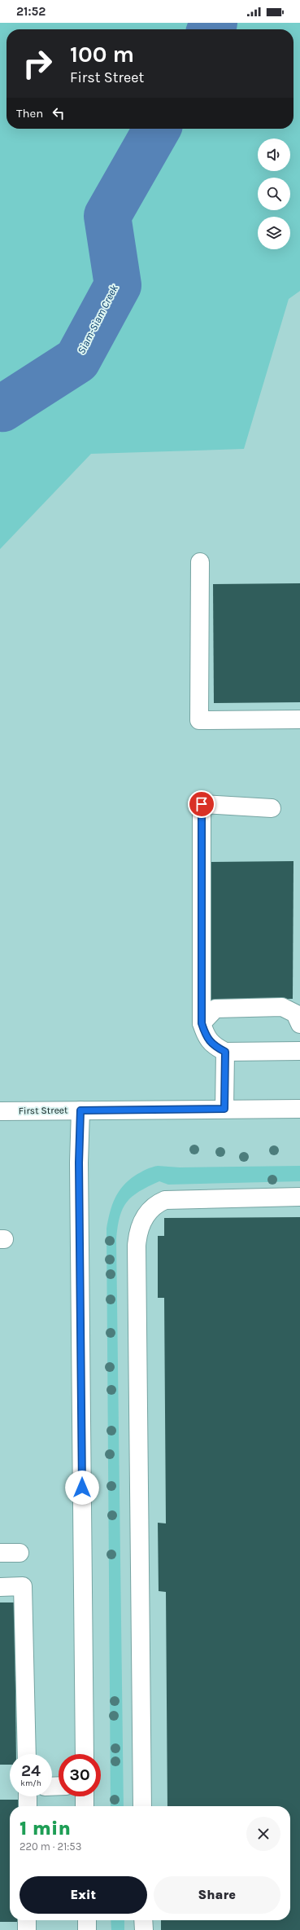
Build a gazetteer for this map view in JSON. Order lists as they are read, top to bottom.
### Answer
{
  "streets": {
    "street": ["First Street"]
  },
  "water": ["Siam-Siam Creek"],
  "page": {
    "status": "21:52",
    "turn": ["100 m", "First Street"],
    "then": "Then",
    "speed": "24 km/h",
    "limit": "30",
    "heading": ["1 min", "220 m · 21:53"],
    "buttons": ["Exit", "Share"]
  }
}
